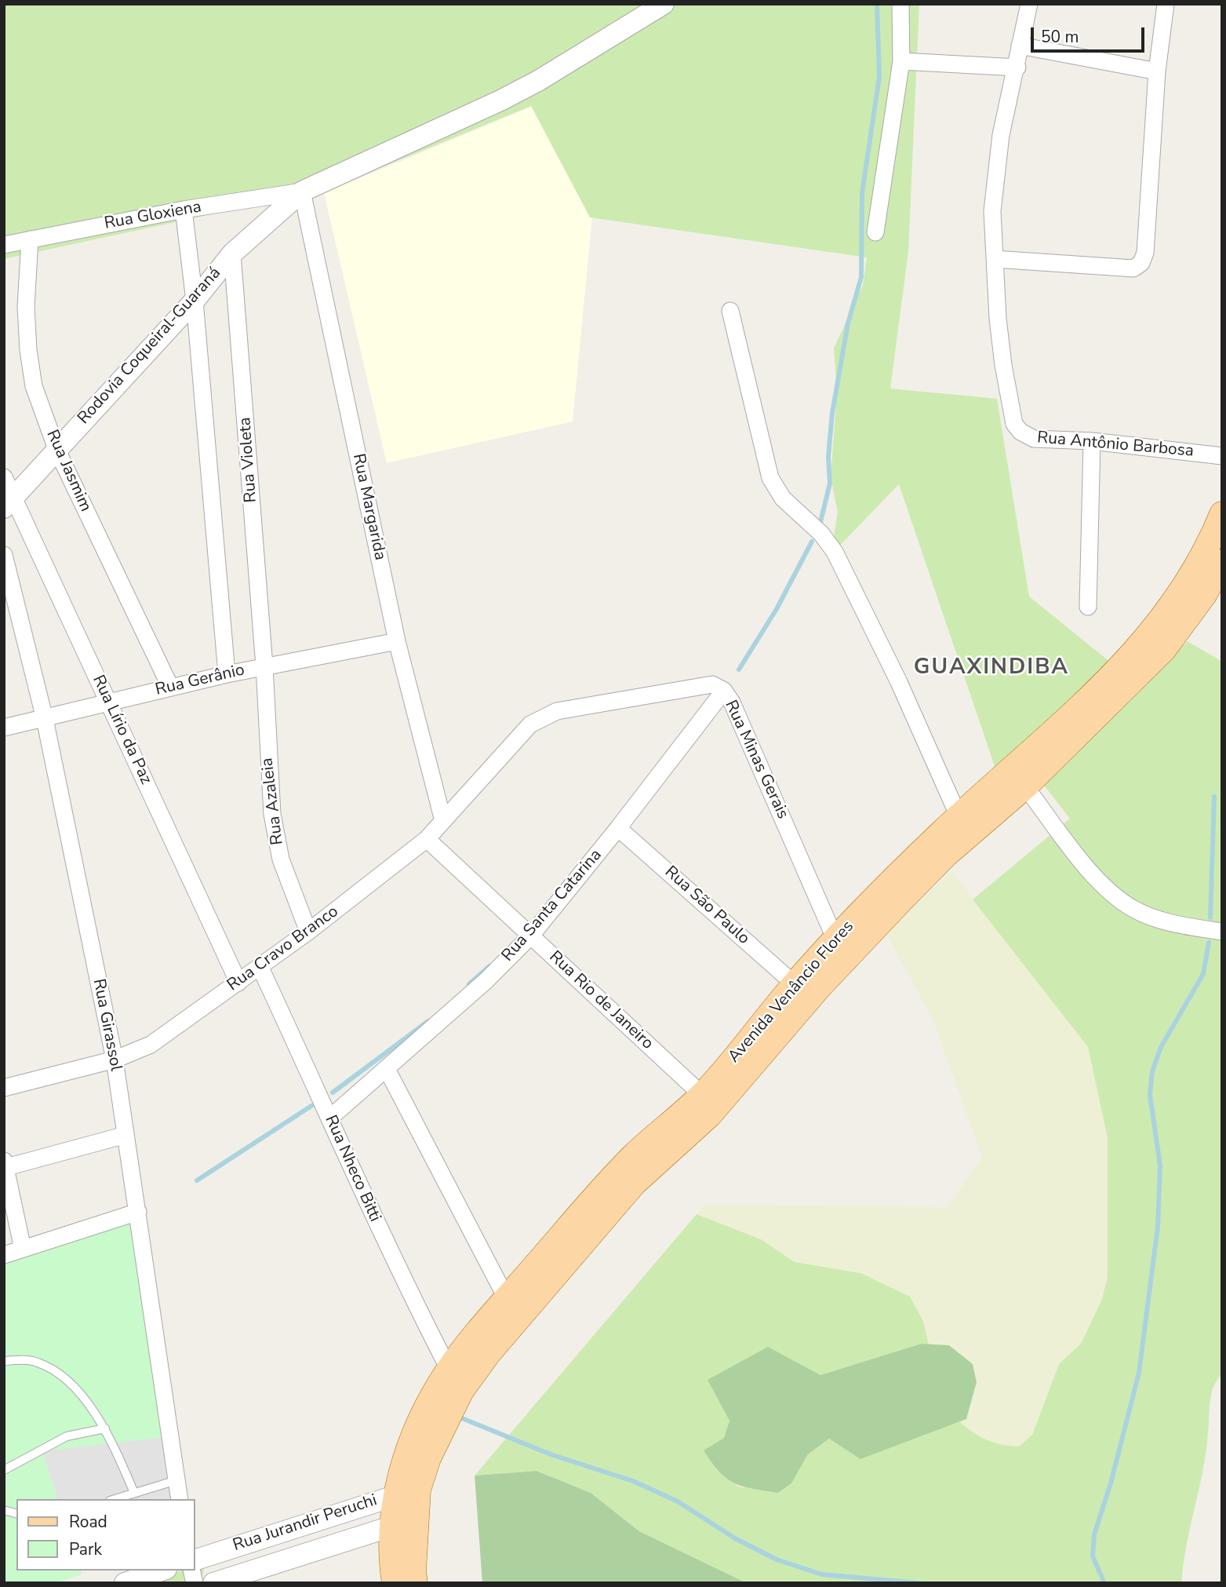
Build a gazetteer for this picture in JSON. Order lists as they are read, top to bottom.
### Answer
{
  "streets": {
    "main road": ["Avenida Venâncio Flores"],
    "street": [
      "Rua Gloxiena",
      "Rodovia Coqueiral-Guaraná",
      "Rua Antônio Barbosa",
      "Rua Violeta",
      "Rua Jasmim",
      "Rua Margarida",
      "Rua Gerânio",
      "Rua Lírio da Paz",
      "Rua Minas Gerais",
      "Rua Azaleia",
      "Rua Santa Catarina",
      "Rua São Paulo",
      "Rua Cravo Branco",
      "Rua Rio de Janeiro",
      "Rua Girassol",
      "Rua Nheco Bitti",
      "Rua Jurandir Peruchi"
    ]
  },
  "crossings": [
    ["Rua Gloxiena", "Rodovia Coqueiral-Guaraná"],
    ["Rua Gloxiena", "Rua Jasmim"],
    ["Rua Gloxiena", "Rua Margarida"],
    ["Rodovia Coqueiral-Guaraná", "Rua Violeta"],
    ["Rodovia Coqueiral-Guaraná", "Rua Jasmim"],
    ["Rodovia Coqueiral-Guaraná", "Rua Margarida"],
    ["Rodovia Coqueiral-Guaraná", "Rua Lírio da Paz"],
    ["Rua Violeta", "Rua Gerânio"],
    ["Rua Violeta", "Rua Azaleia"],
    ["Rua Jasmim", "Rua Gerânio"],
    ["Rua Margarida", "Rua Gerânio"],
    ["Rua Margarida", "Rua Cravo Branco"],
    ["Rua Gerânio", "Rua Lírio da Paz"],
    ["Rua Gerânio", "Rua Azaleia"],
    ["Rua Gerânio", "Rua Girassol"],
    ["Rua Lírio da Paz", "Rua Cravo Branco"],
    ["Rua Minas Gerais", "Rua Santa Catarina"],
    ["Rua Minas Gerais", "Rua Cravo Branco"],
    ["Rua Minas Gerais", "Avenida Venâncio Flores"],
    ["Rua Azaleia", "Rua Cravo Branco"],
    ["Rua Santa Catarina", "Rua São Paulo"],
    ["Rua Santa Catarina", "Rua Rio de Janeiro"],
    ["Rua Santa Catarina", "Rua Nheco Bitti"],
    ["Rua São Paulo", "Avenida Venâncio Flores"],
    ["Rua Cravo Branco", "Rua Rio de Janeiro"],
    ["Rua Cravo Branco", "Rua Girassol"],
    ["Rua Cravo Branco", "Rua Nheco Bitti"],
    ["Avenida Venâncio Flores", "Rua Rio de Janeiro"],
    ["Avenida Venâncio Flores", "Rua Nheco Bitti"],
    ["Avenida Venâncio Flores", "Rua Jurandir Peruchi"]
  ],
  "districts": ["GUAXINDIBA"],
  "legend": ["Road", "Park"],
  "scale_bar": "50 m"
}
